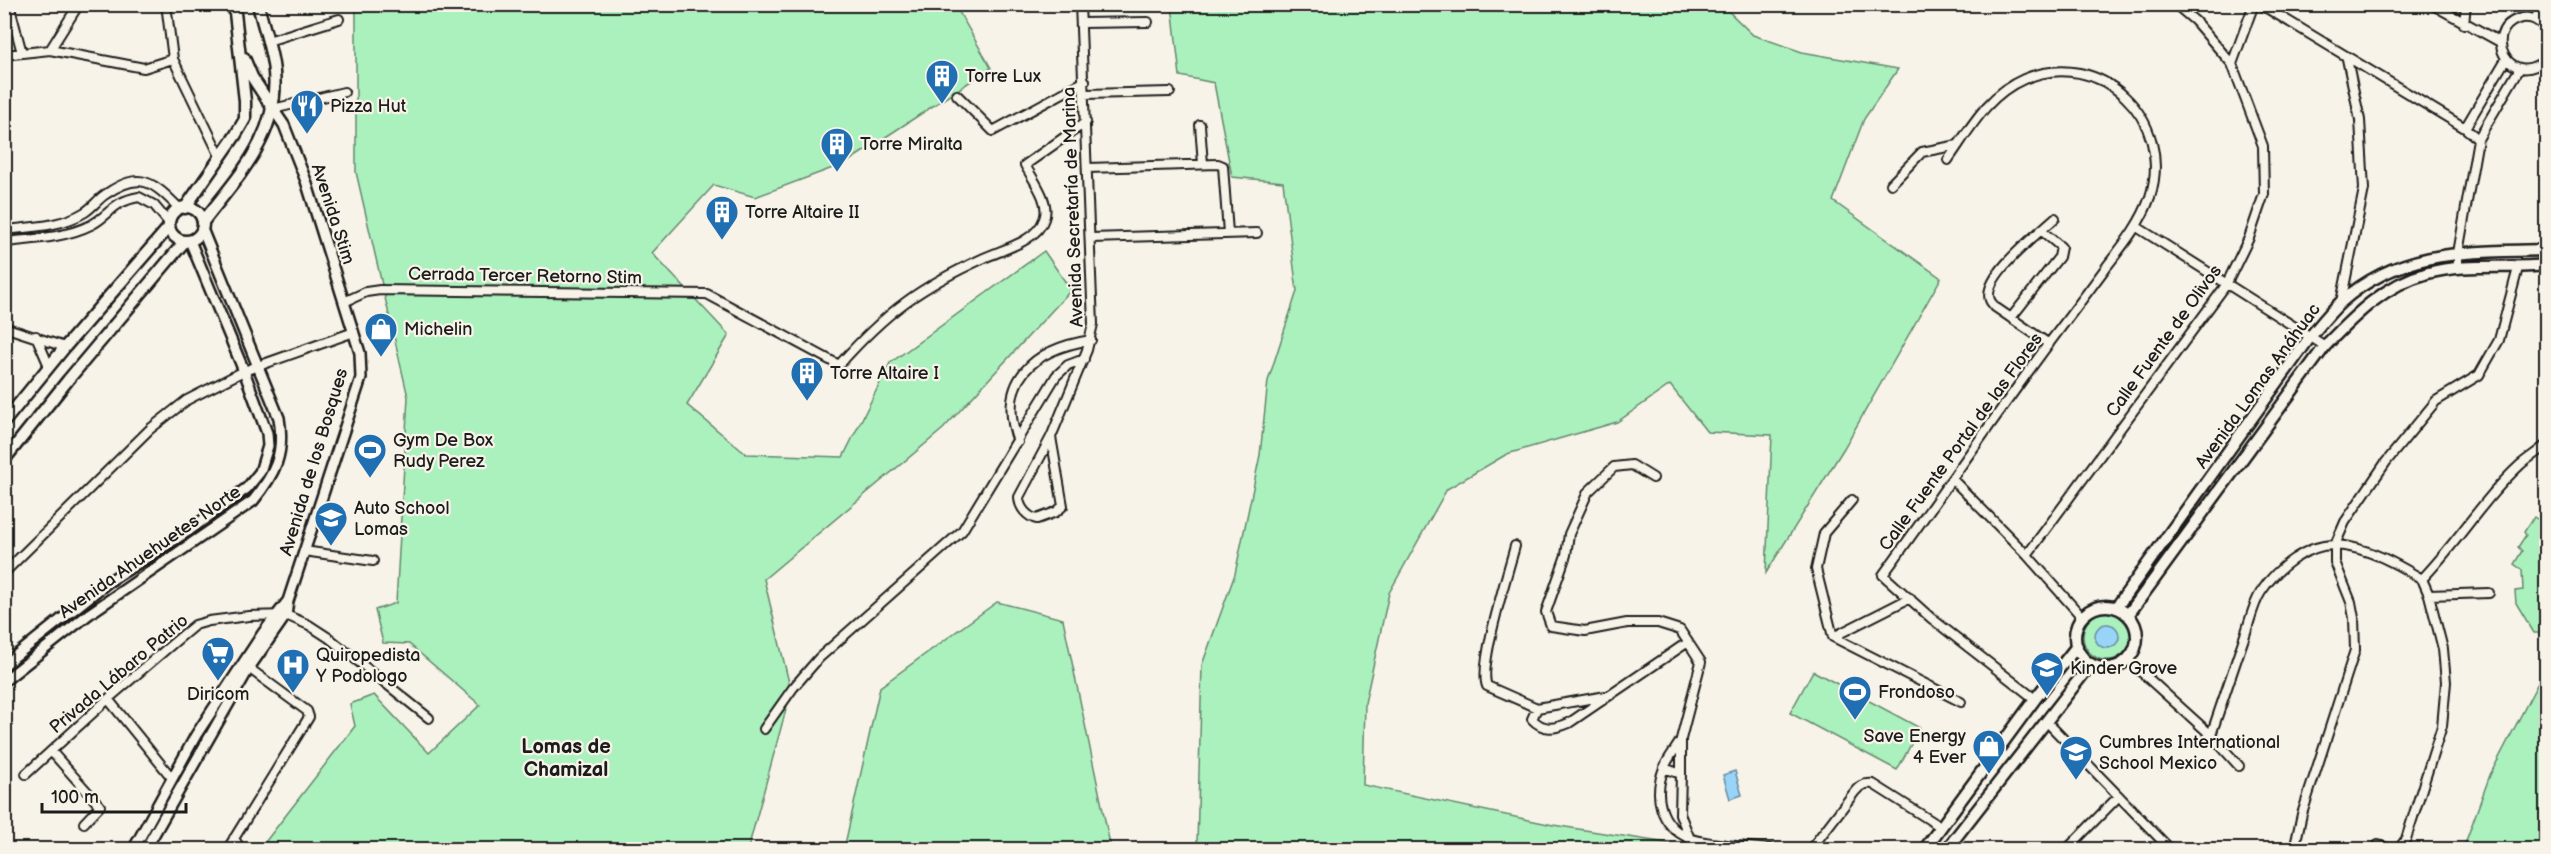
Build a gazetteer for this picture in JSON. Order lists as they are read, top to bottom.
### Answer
{
  "streets": {
    "main road": ["Avenida Lomas Anáhuac"],
    "street": [
      "Avenida Secretaría de Marina",
      "Avenida Stim",
      "Cerrada Tercer Retorno Stim",
      "Calle Fuente de Olivos",
      "Calle Fuente Portal de las Flores",
      "Avenida de los Bosques",
      "Avenida Ahuehuetes Norte",
      "Privada Lábaro Patrio"
    ]
  },
  "crossings": [
    ["Avenida Secretaría de Marina", "Cerrada Tercer Retorno Stim"],
    ["Avenida Stim", "Cerrada Tercer Retorno Stim"],
    ["Avenida Stim", "Avenida de los Bosques"],
    ["Avenida de los Bosques", "Privada Lábaro Patrio"]
  ],
  "districts": ["Lomas de Chamizal"],
  "places": {
    "building": [
      "Torre Lux",
      "Torre Miralta",
      "Torre Altaire II",
      "Torre Altaire I"
    ],
    "restaurant": ["Pizza Hut"],
    "shop": ["Michelin", "Save Energy 4 Ever"],
    "sports": ["Gym De Box Rudy Perez", "Frondoso"],
    "school or university": ["Auto School Lomas", "Kinder Grove", "Cumbres International School Mexico"],
    "supermarket": ["Diricom"],
    "hospital": ["Quiropedista Y Podologo"]
  },
  "scale_bar": "100 m"
}
